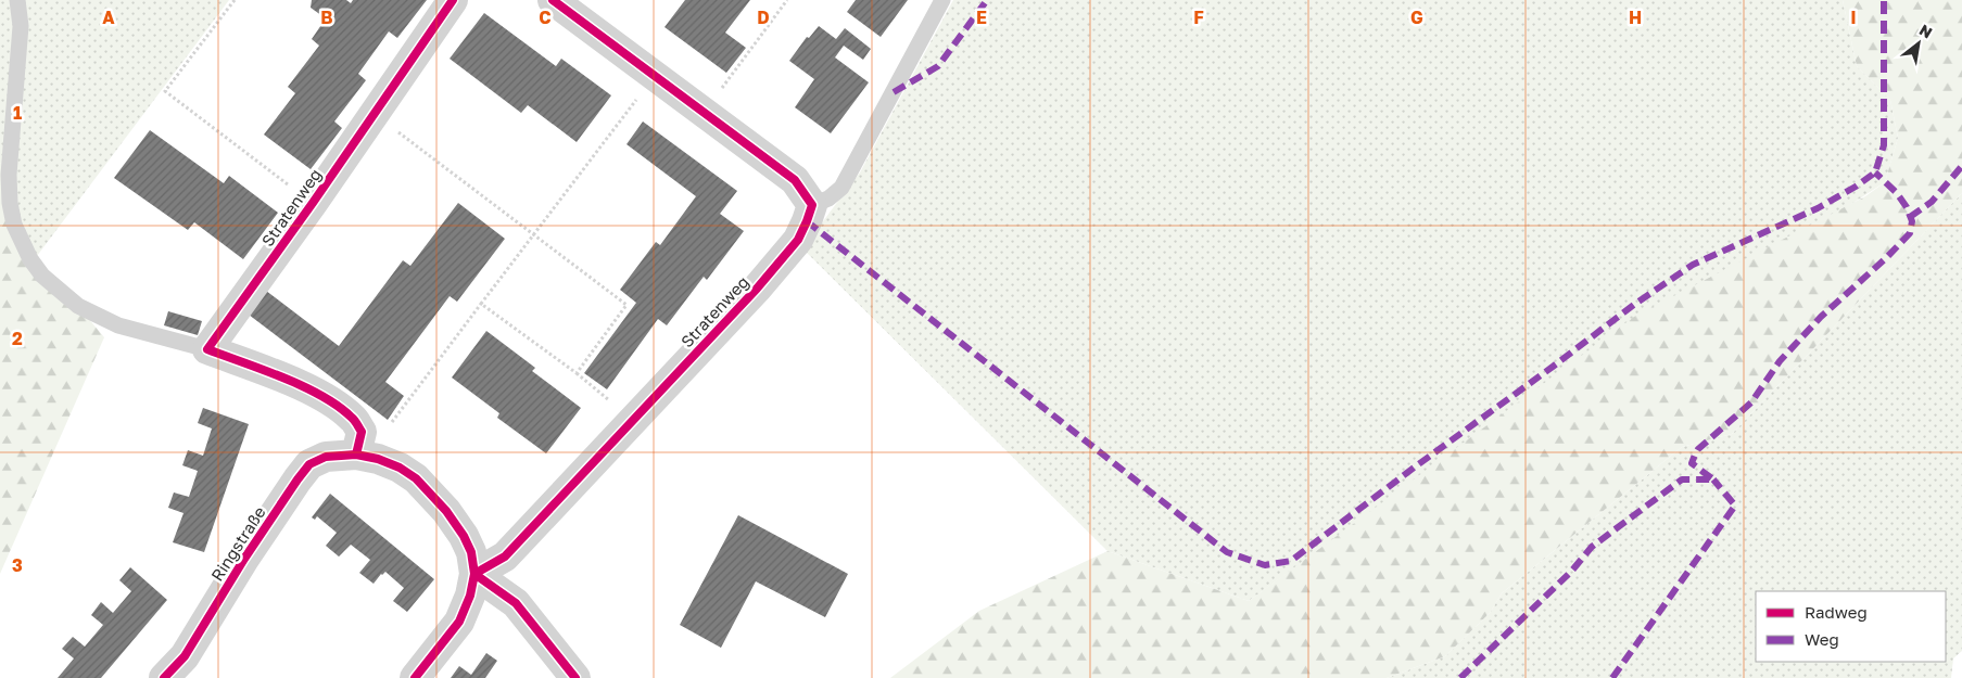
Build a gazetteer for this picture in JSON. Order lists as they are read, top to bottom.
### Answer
{
  "streets": {
    "street": ["Stratenweg", "Ringstraße"]
  },
  "crossings": [
    ["Stratenweg", "Ringstraße"]
  ],
  "legend": ["Radweg", "Weg"],
  "north": "top right",
  "grid": {
    "columns": [
      "A",
      "B",
      "C",
      "D",
      "E",
      "F",
      "G",
      "H",
      "I"
    ],
    "rows": ["1", "2", "3"]
  }
}
